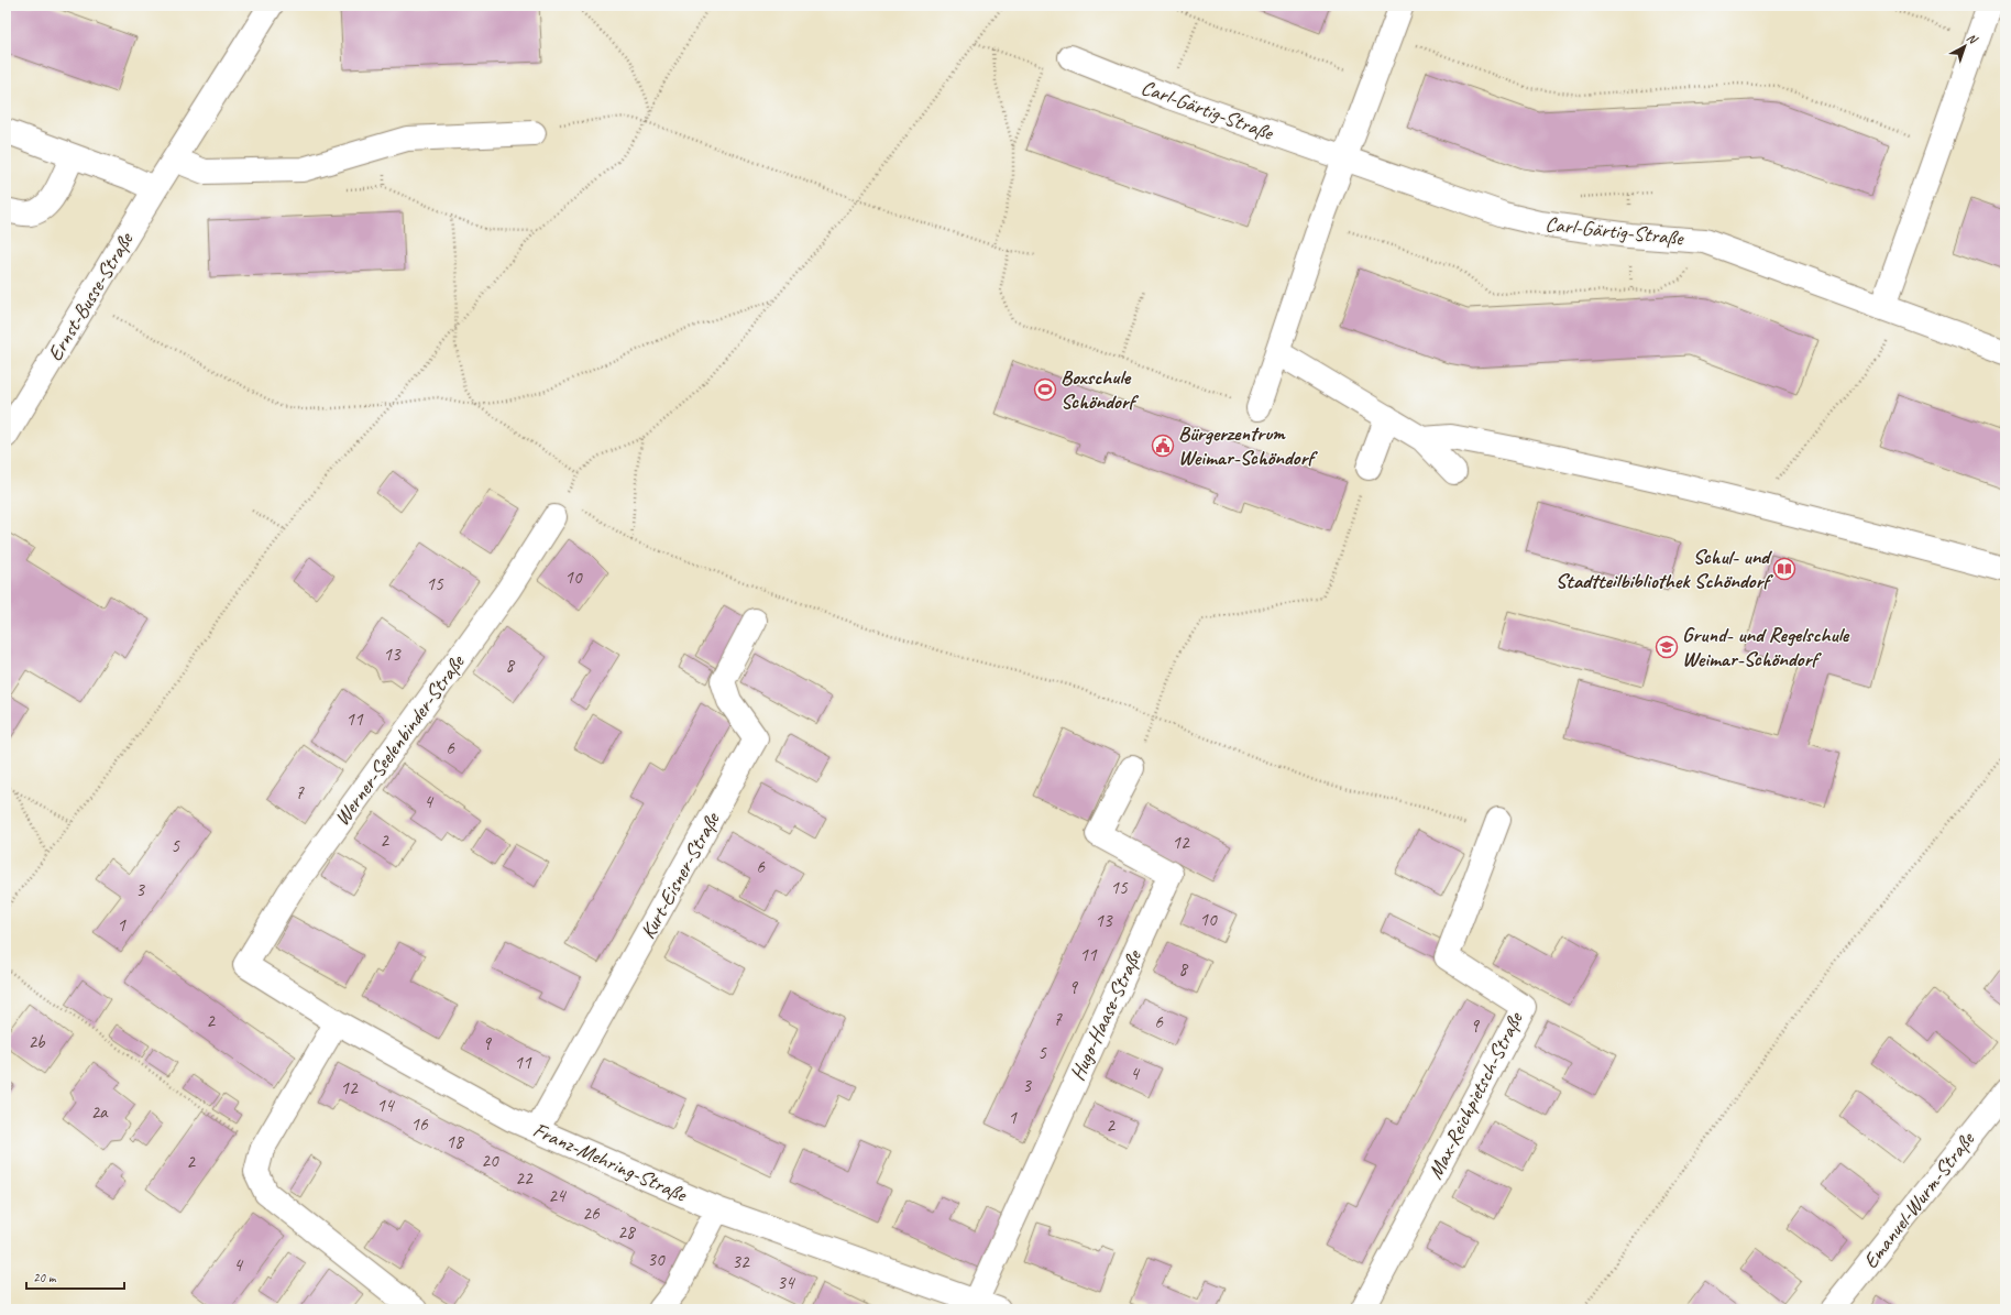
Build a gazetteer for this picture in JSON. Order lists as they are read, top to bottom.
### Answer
{
  "streets": {
    "street": [
      "Carl-Gärtig-Straße",
      "Ernst-Busse-Straße",
      "Werner-Seelenbinder-Straße",
      "Kurt-Eisner-Straße",
      "Hugo-Haase-Straße",
      "Max-Reichpietsch-Straße",
      "Franz-Mehring-Straße",
      "Emanuel-Wurm-Straße"
    ]
  },
  "crossings": [
    ["Werner-Seelenbinder-Straße", "Franz-Mehring-Straße"],
    ["Kurt-Eisner-Straße", "Franz-Mehring-Straße"],
    ["Hugo-Haase-Straße", "Franz-Mehring-Straße"]
  ],
  "places": {
    "sports": ["Boxschule Schöndorf"],
    "public building": ["Bürgerzentrum Weimar-Schöndorf"],
    "library": ["Schul- und Stadtteilbibliothek Schöndorf"],
    "school or university": ["Grund- und Regelschule Weimar-Schöndorf"]
  },
  "house_numbers": [
    "10",
    "15",
    "13",
    "8",
    "11",
    "6",
    "7",
    "4",
    "2",
    "12",
    "5",
    "6",
    "15",
    "3",
    "10",
    "13",
    "1",
    "11",
    "8",
    "9",
    "7",
    "2",
    "6",
    "9",
    "2b",
    "9",
    "5",
    "11",
    "4",
    "3",
    "12",
    "14",
    "2a",
    "1",
    "16",
    "2",
    "18",
    "20",
    "2",
    "22",
    "24",
    "26",
    "28",
    "30",
    "32",
    "4",
    "34"
  ],
  "scale_bar": "20 m",
  "north": "top right"
}
